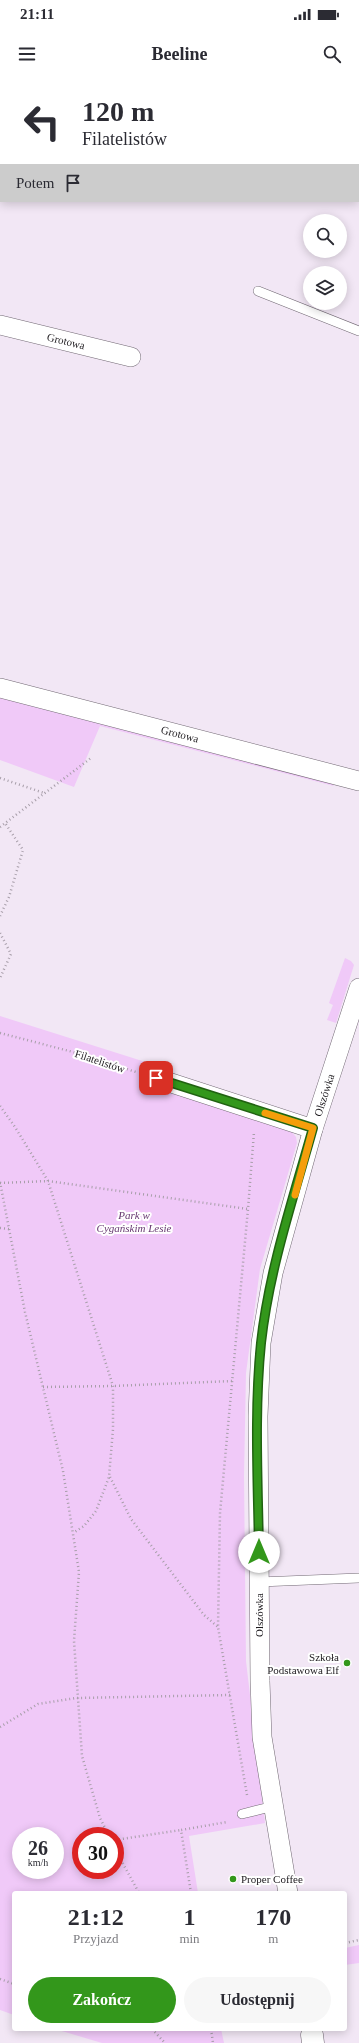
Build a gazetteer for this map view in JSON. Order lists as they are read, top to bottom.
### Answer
{
  "streets": {
    "street": ["Grotowa", "Olszówka"],
    "path": ["Filatelistów"]
  },
  "parks": ["Park w Cygańskim Lesie"],
  "places": ["Szkoła Podstawowa Elf", "Proper Coffee"],
  "page": {
    "status": "21:11",
    "header": "Beeline",
    "turn": ["120 m", "Filatelistów"],
    "then": "Potem",
    "speed": "26 km/h",
    "limit": "30",
    "eta": [
      "21:12",
      "Przyjazd",
      "1",
      "min",
      "170",
      "m"
    ],
    "buttons": ["Zakończ", "Udostępnij"]
  }
}
